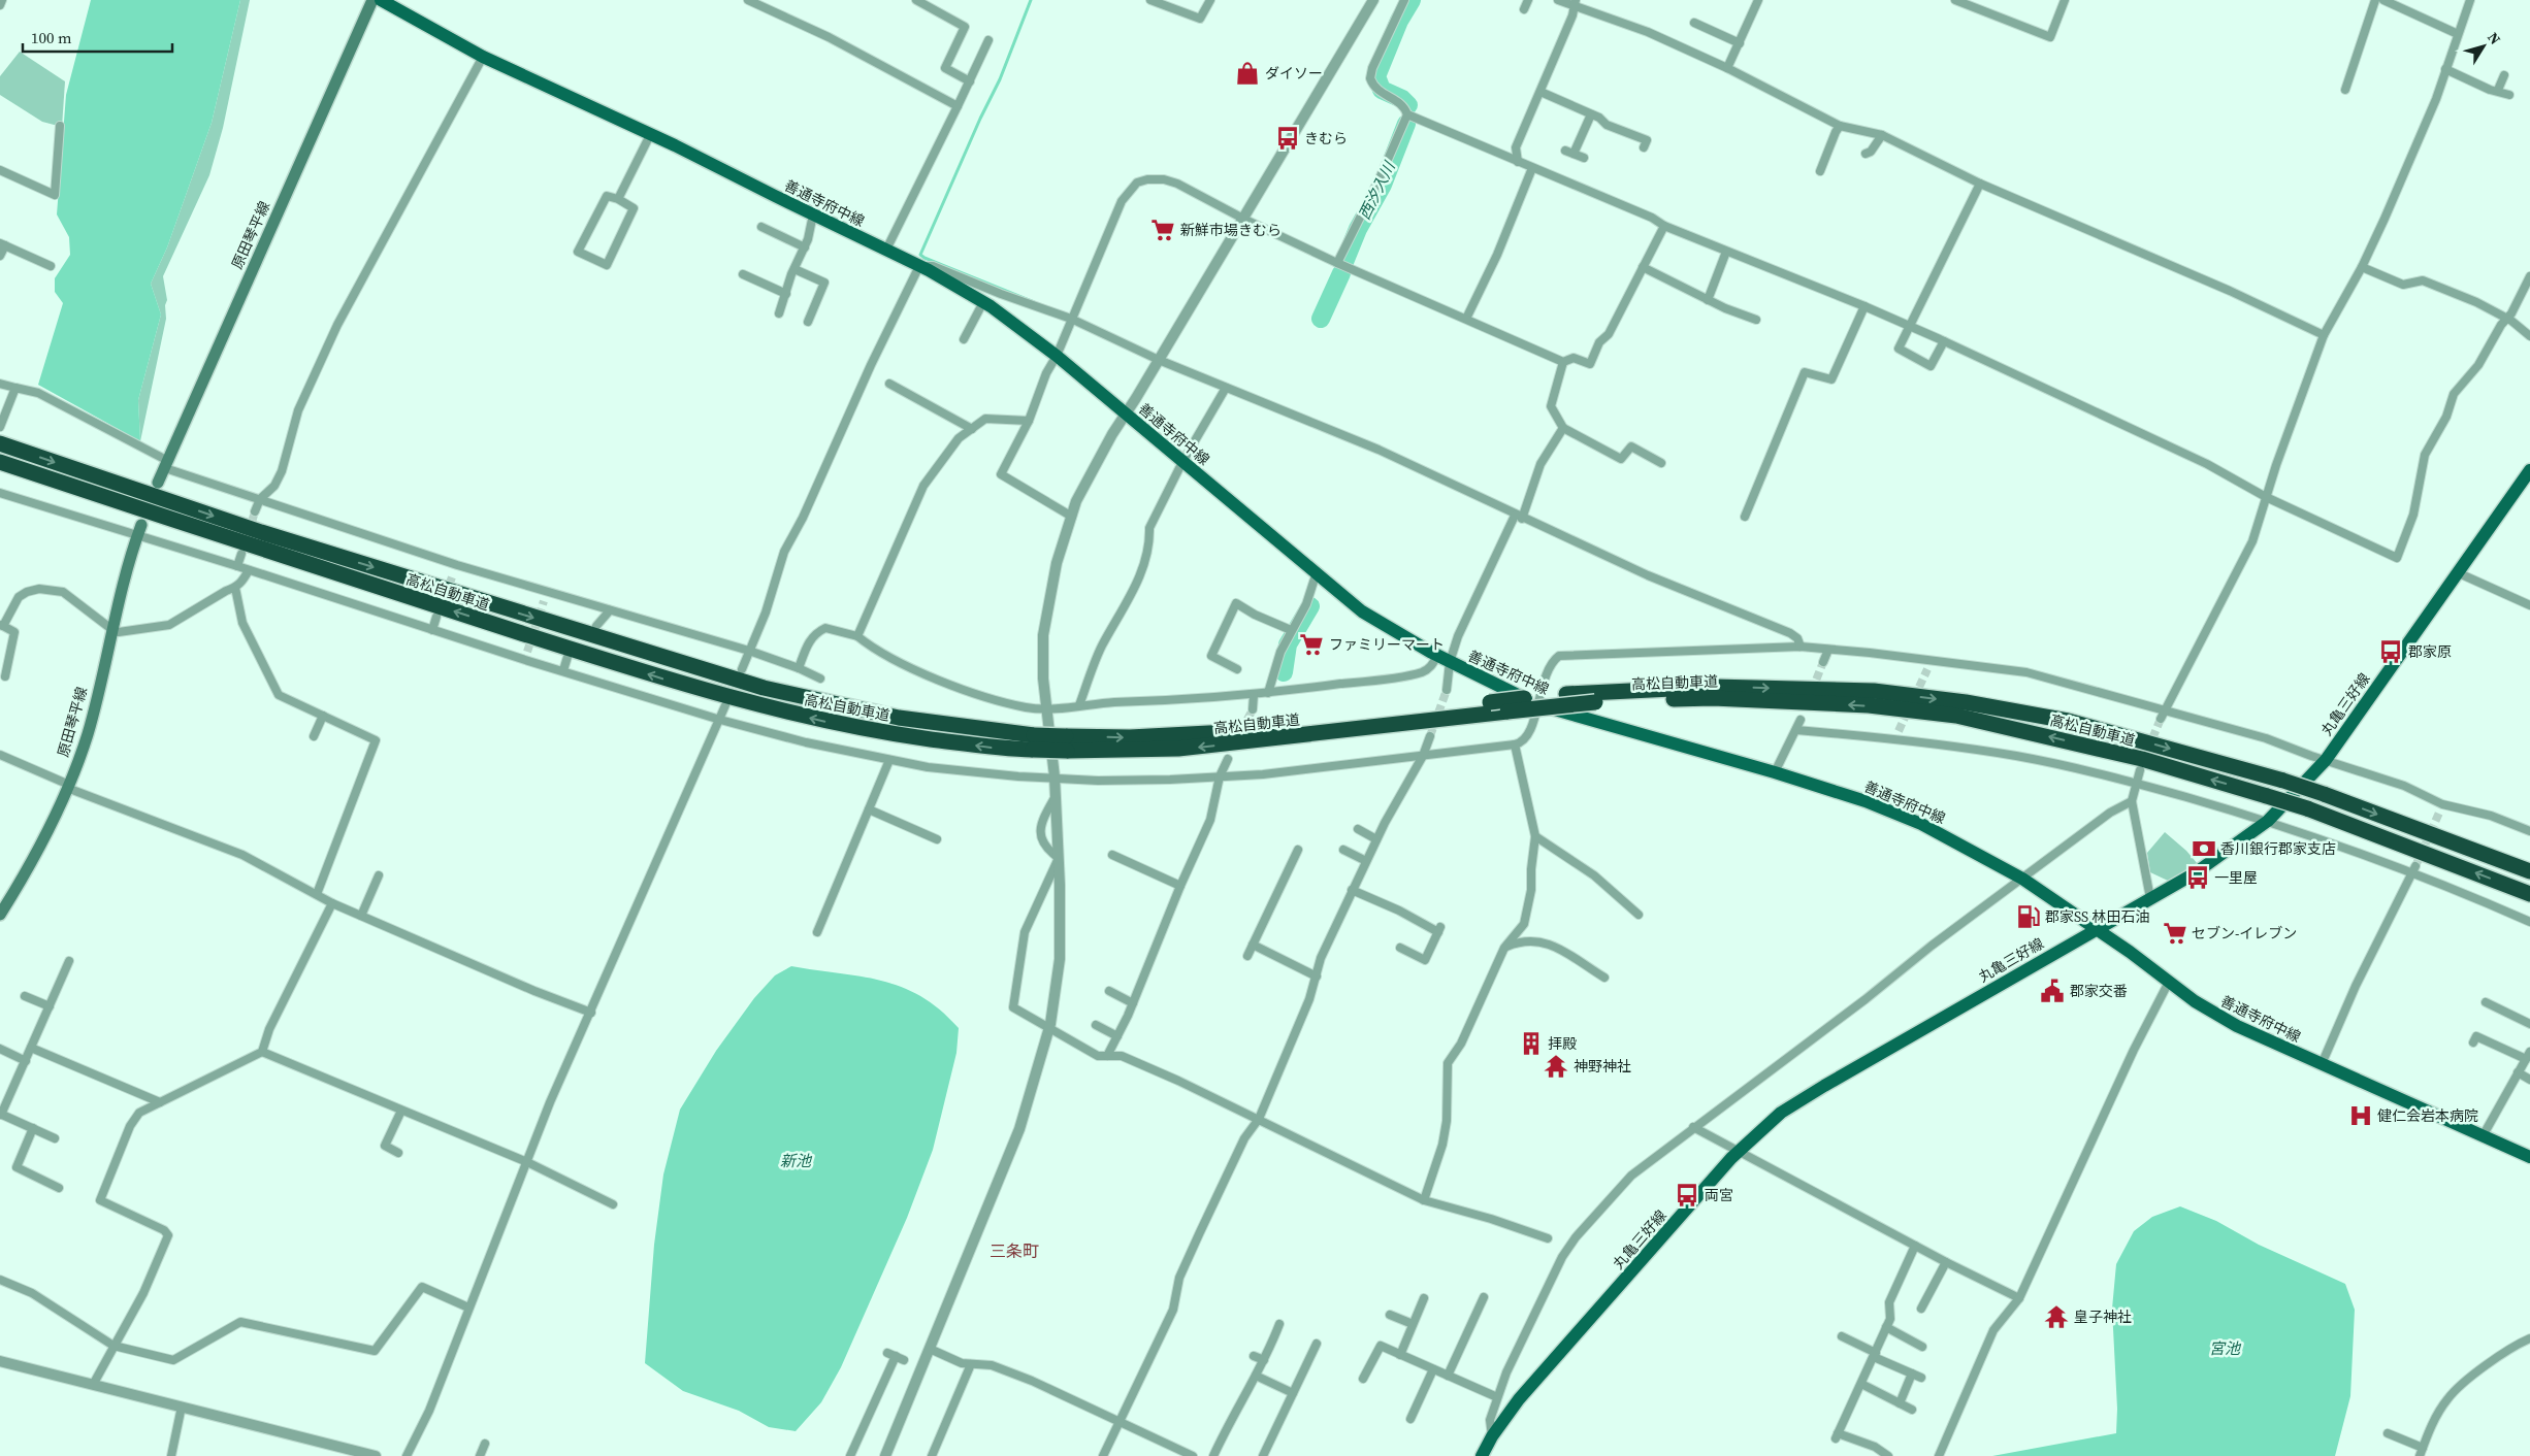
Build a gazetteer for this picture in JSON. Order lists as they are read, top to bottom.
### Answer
{
  "streets": {
    "highway": ["高松自動車道"],
    "main road": ["善通寺府中線", "原田琴平線", "丸亀三好線"]
  },
  "crossings": [
    ["善通寺府中線", "丸亀三好線"]
  ],
  "districts": ["三条町"],
  "water": ["西汐入川", "新池", "宮池"],
  "places": {
    "shop": ["ダイソー"],
    "bus stop": [
      "きむら",
      "郡家原",
      "一里屋",
      "両宮"
    ],
    "supermarket": ["新鮮市場きむら", "ファミリーマート", "セブン-イレブン"],
    "bank": ["香川銀行郡家支店"],
    "fuel station": ["郡家SS 林田石油"],
    "public building": ["郡家交番"],
    "building": ["拝殿"],
    "temple": ["神野神社", "皇子神社"],
    "hospital": ["健仁会岩本病院"]
  },
  "scale_bar": "100 m",
  "north": "top right"
}
